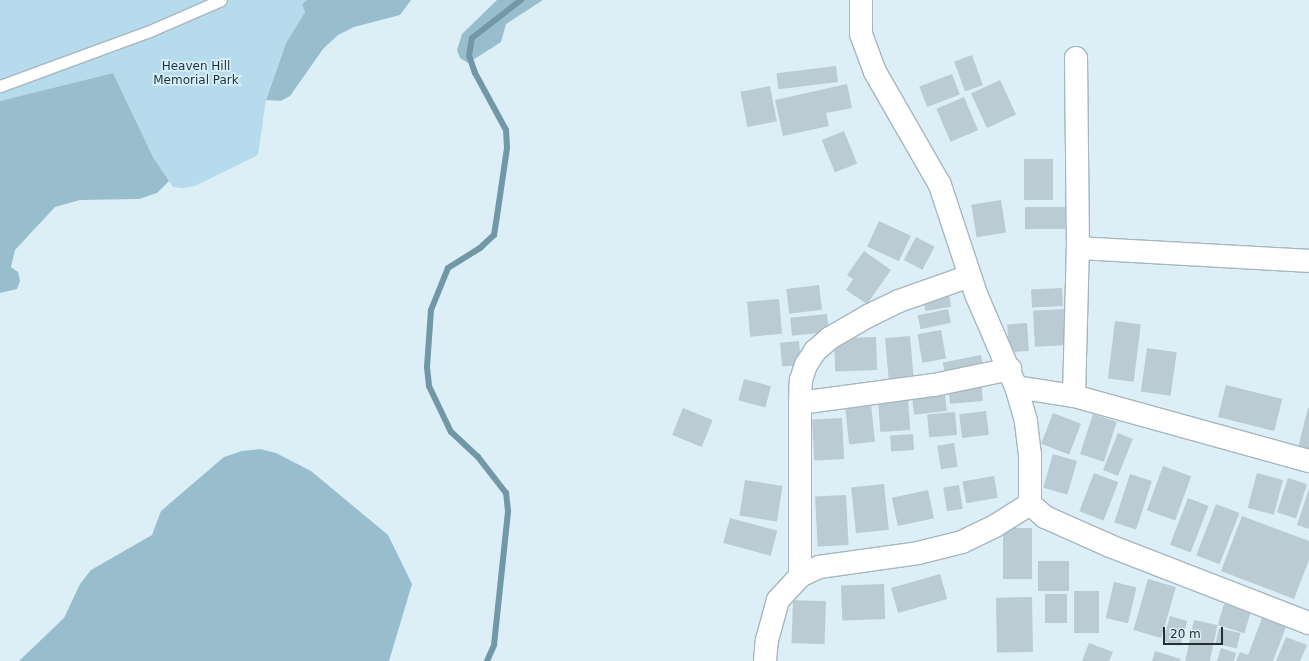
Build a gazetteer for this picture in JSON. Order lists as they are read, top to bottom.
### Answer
{
  "parks": ["Heaven Hill Memorial Park"],
  "scale_bar": "20 m"
}
